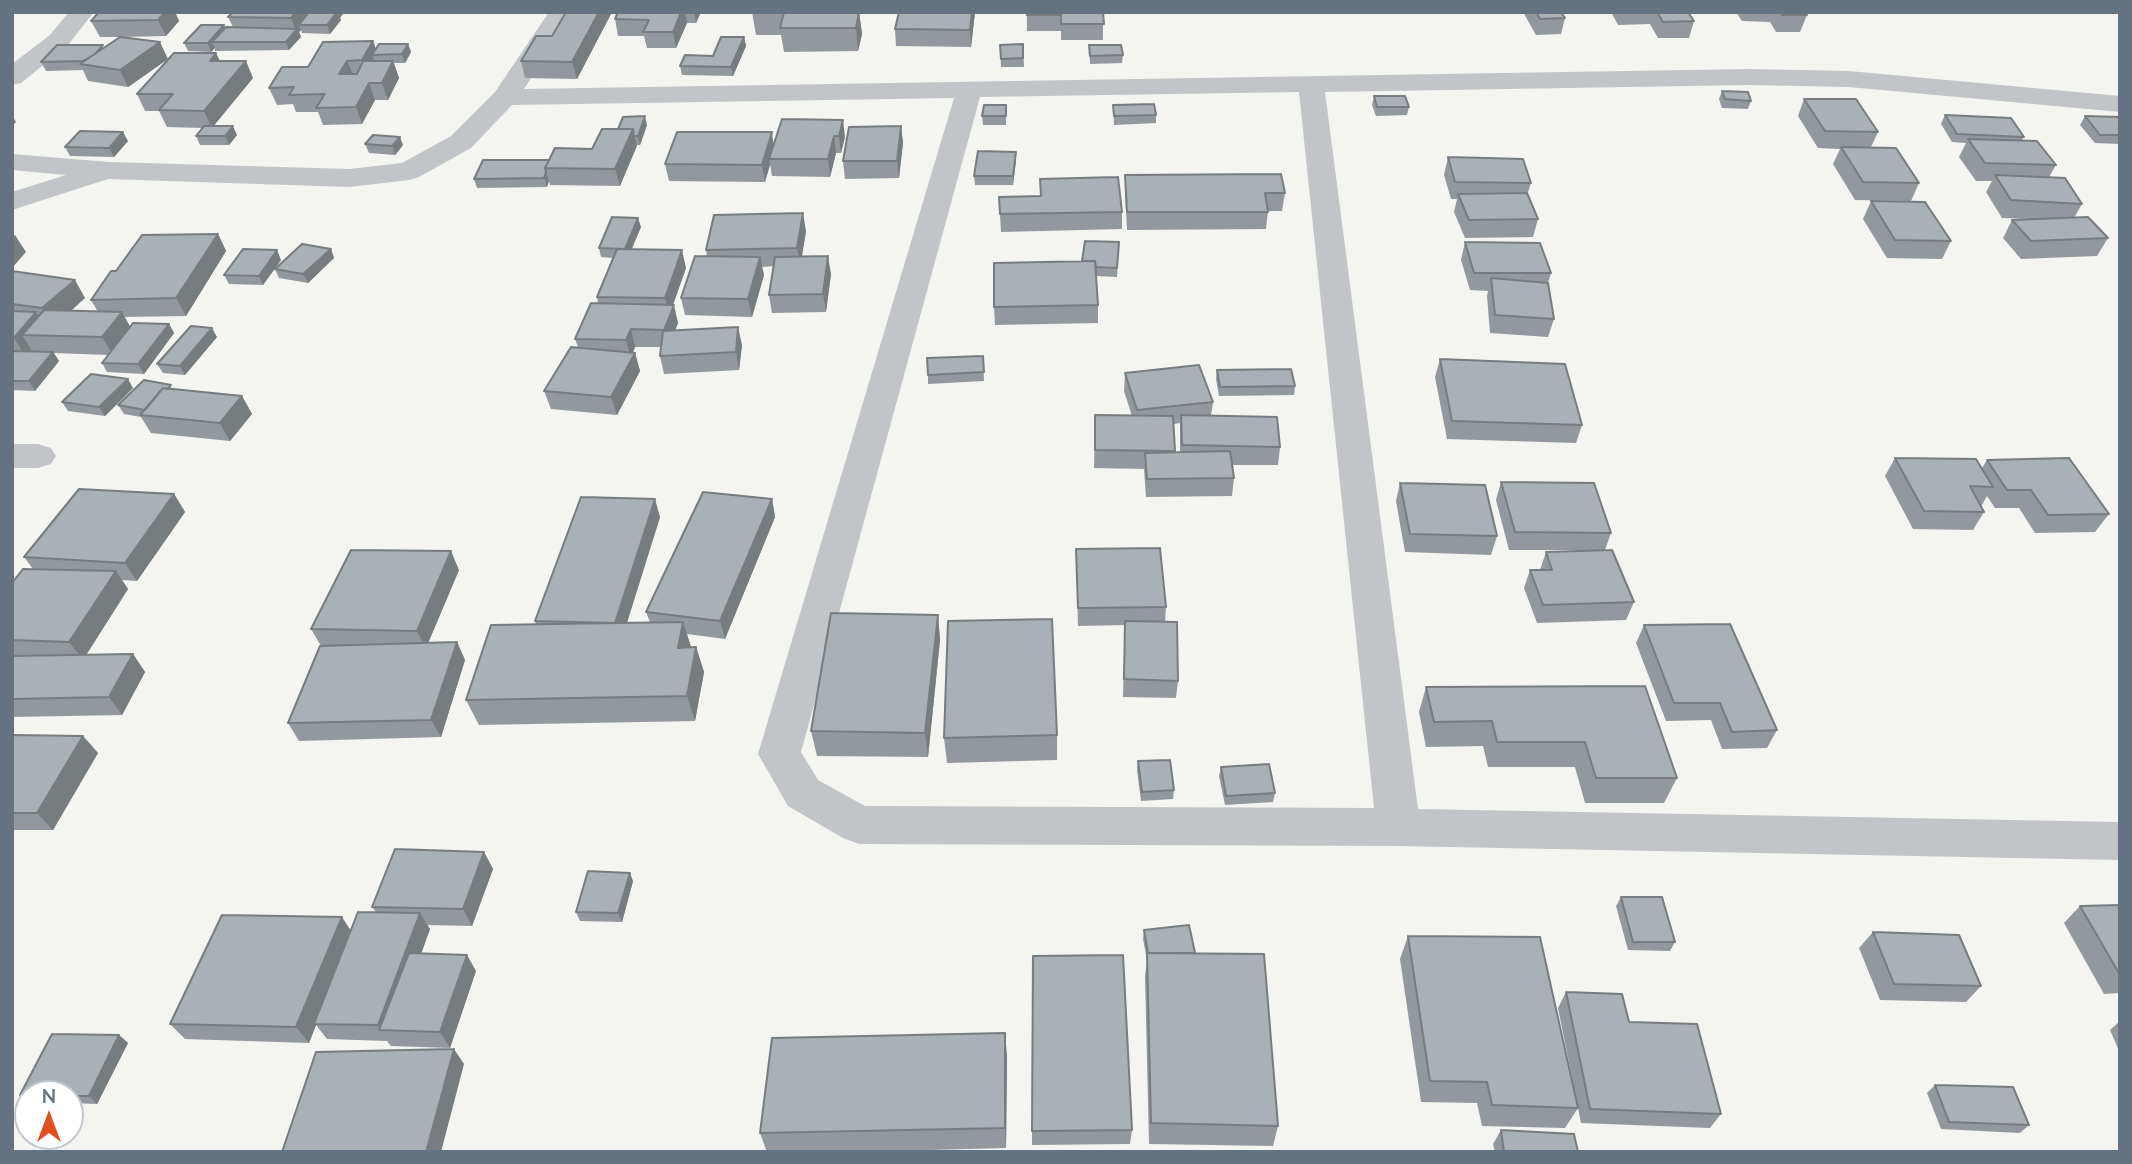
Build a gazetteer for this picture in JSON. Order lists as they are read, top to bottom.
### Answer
{
  "north": "top"
}
